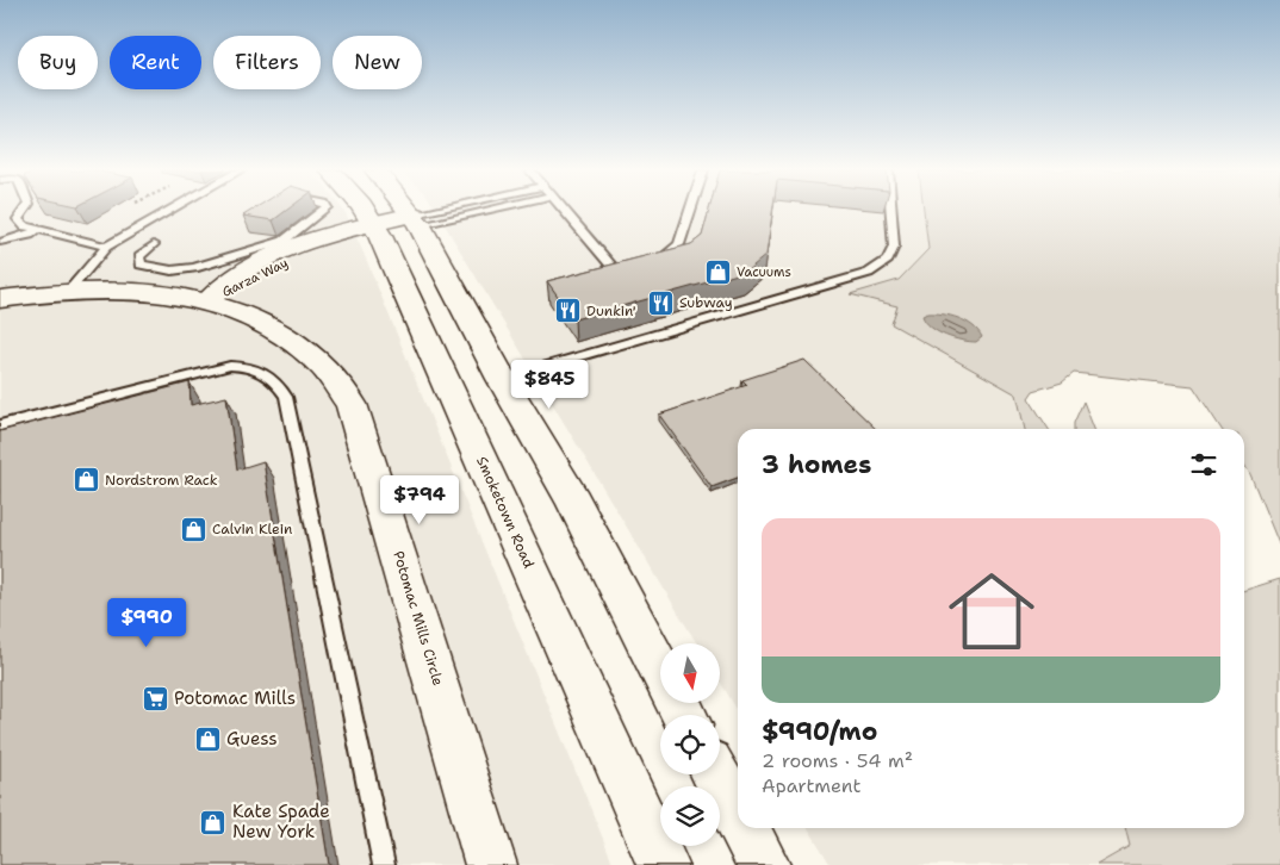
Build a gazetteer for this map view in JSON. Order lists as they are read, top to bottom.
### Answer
{
  "streets": {
    "main road": ["Garza Way", "Smoketown Road", "Potomac Mills Circle"]
  },
  "crossings": [
    ["Garza Way", "Smoketown Road"],
    ["Garza Way", "Potomac Mills Circle"]
  ],
  "places": {
    "shop": [
      "Vacuums",
      "Nordstrom Rack",
      "Calvin Klein",
      "Guess",
      "Kate Spade New York"
    ],
    "restaurant": ["Subway", "Dunkin'"],
    "supermarket": ["Potomac Mills"]
  },
  "north": "bottom",
  "page": {
    "chip": [
      "Buy",
      "Rent",
      "Filters",
      "New"
    ],
    "price": ["$845", "$794", "$990"],
    "heading": "3 homes",
    "list": [
      {
        "name": "$990/mo",
        "note": "2 rooms · 54 m² · Apartment"
      }
    ]
  }
}
